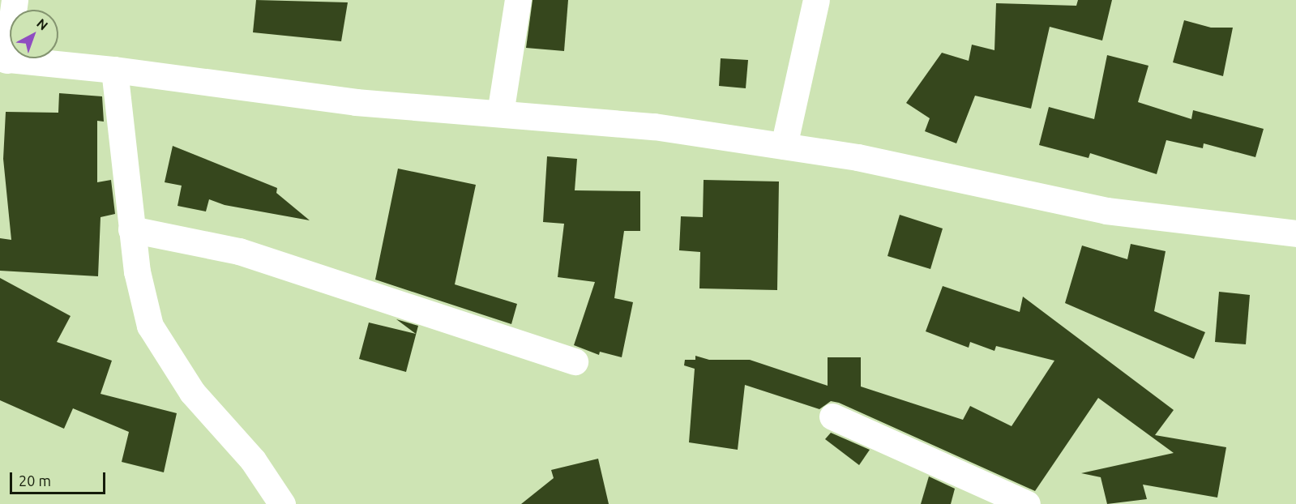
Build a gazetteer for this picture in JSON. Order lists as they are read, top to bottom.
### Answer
{
  "scale_bar": "20 m",
  "north": "top right"
}
